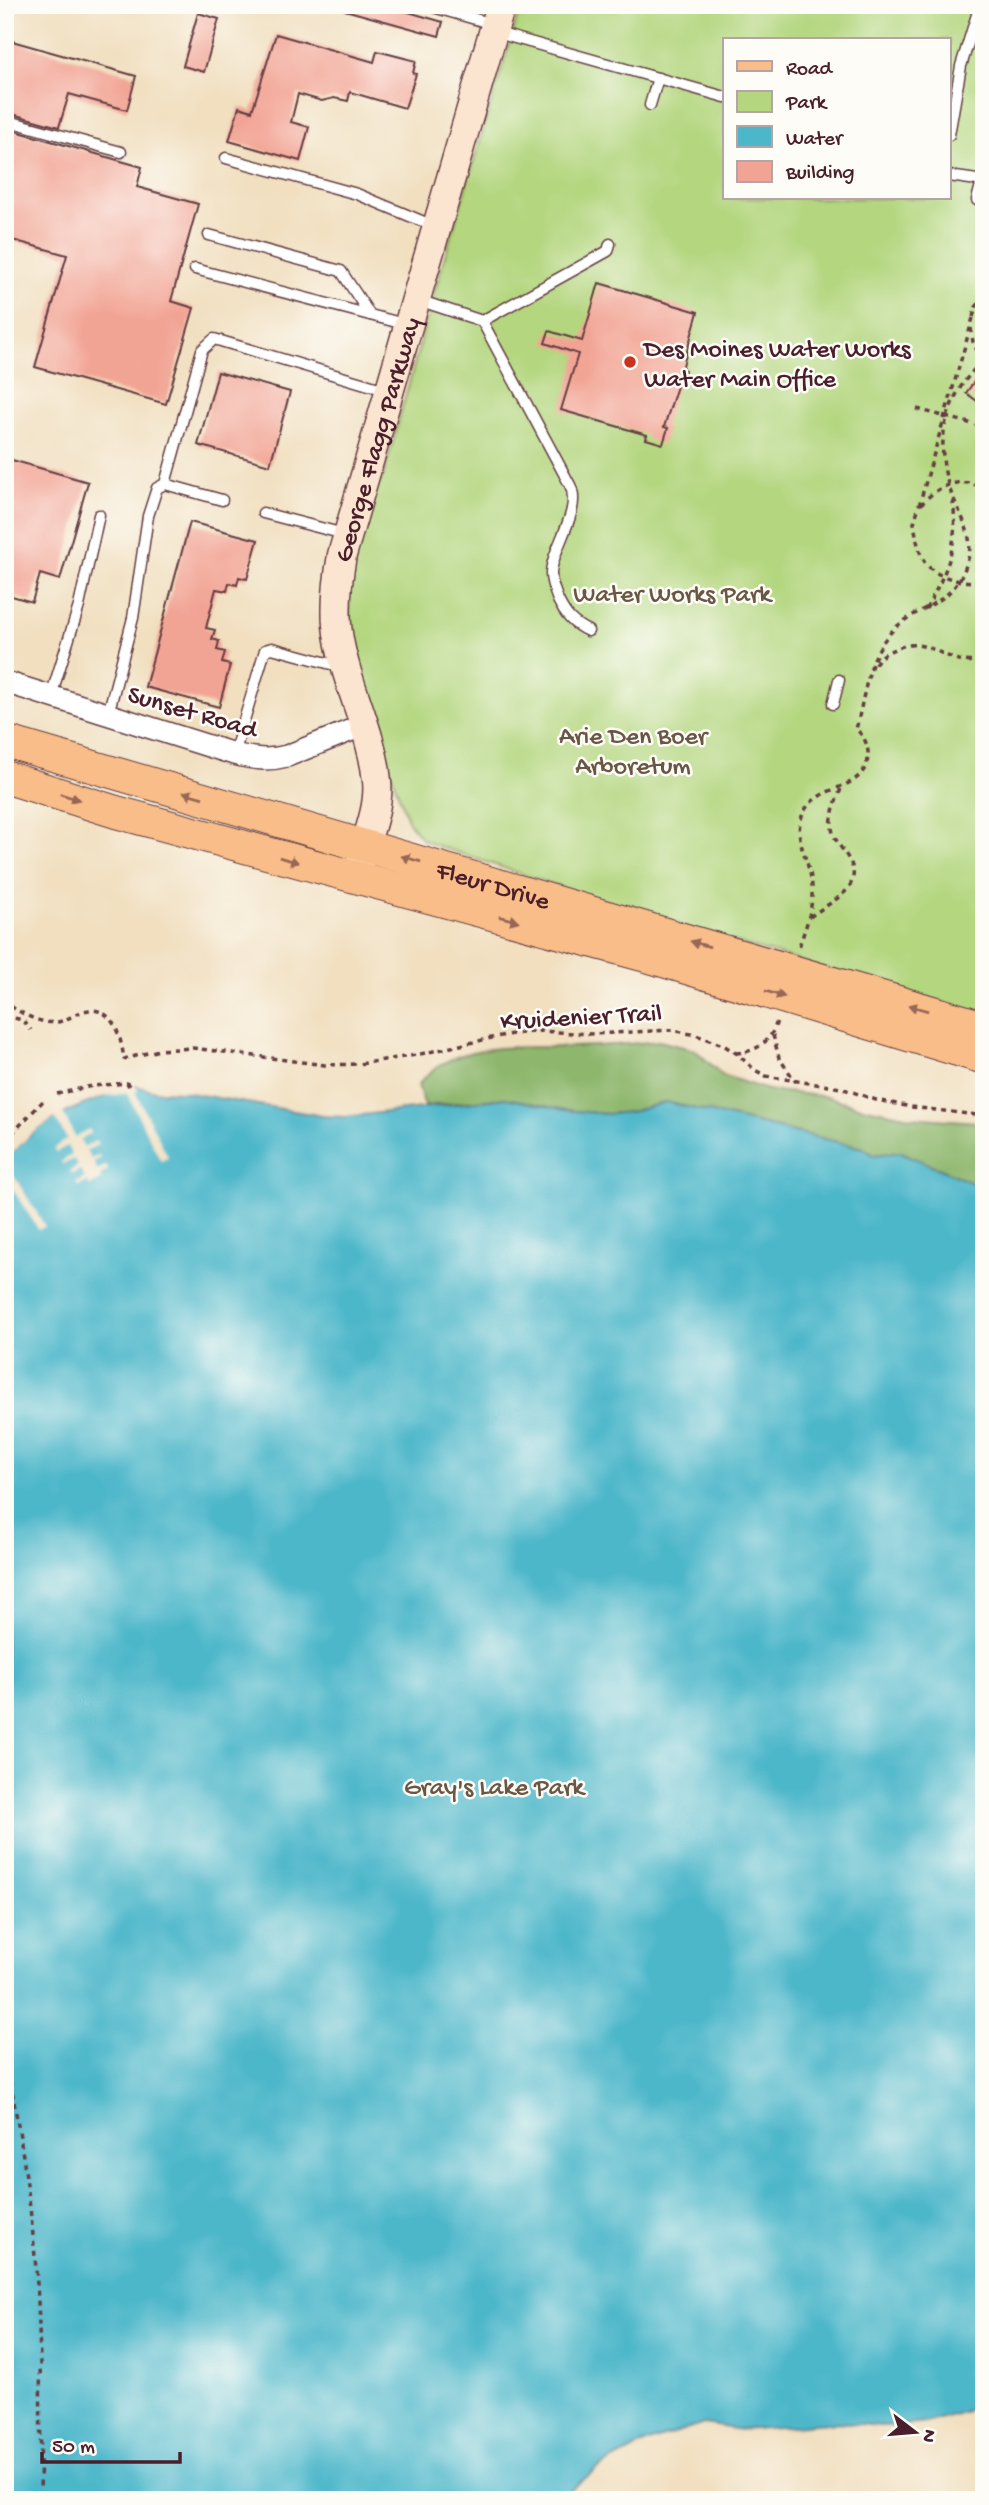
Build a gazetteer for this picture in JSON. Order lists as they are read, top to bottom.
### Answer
{
  "streets": {
    "main road": ["Fleur Drive"],
    "street": ["George Flagg Parkway", "Sunset Road"],
    "path": ["Kruidenier Trail"]
  },
  "crossings": [
    ["George Flagg Parkway", "Sunset Road"],
    ["George Flagg Parkway", "Fleur Drive"]
  ],
  "parks": ["Water Works Park", "Arie Den Boer Arboretum", "Gray's Lake Park"],
  "places": ["Des Moines Water Works Water Main Office"],
  "legend": [
    "Road",
    "Park",
    "Water",
    "Building"
  ],
  "scale_bar": "50 m",
  "north": "right"
}
